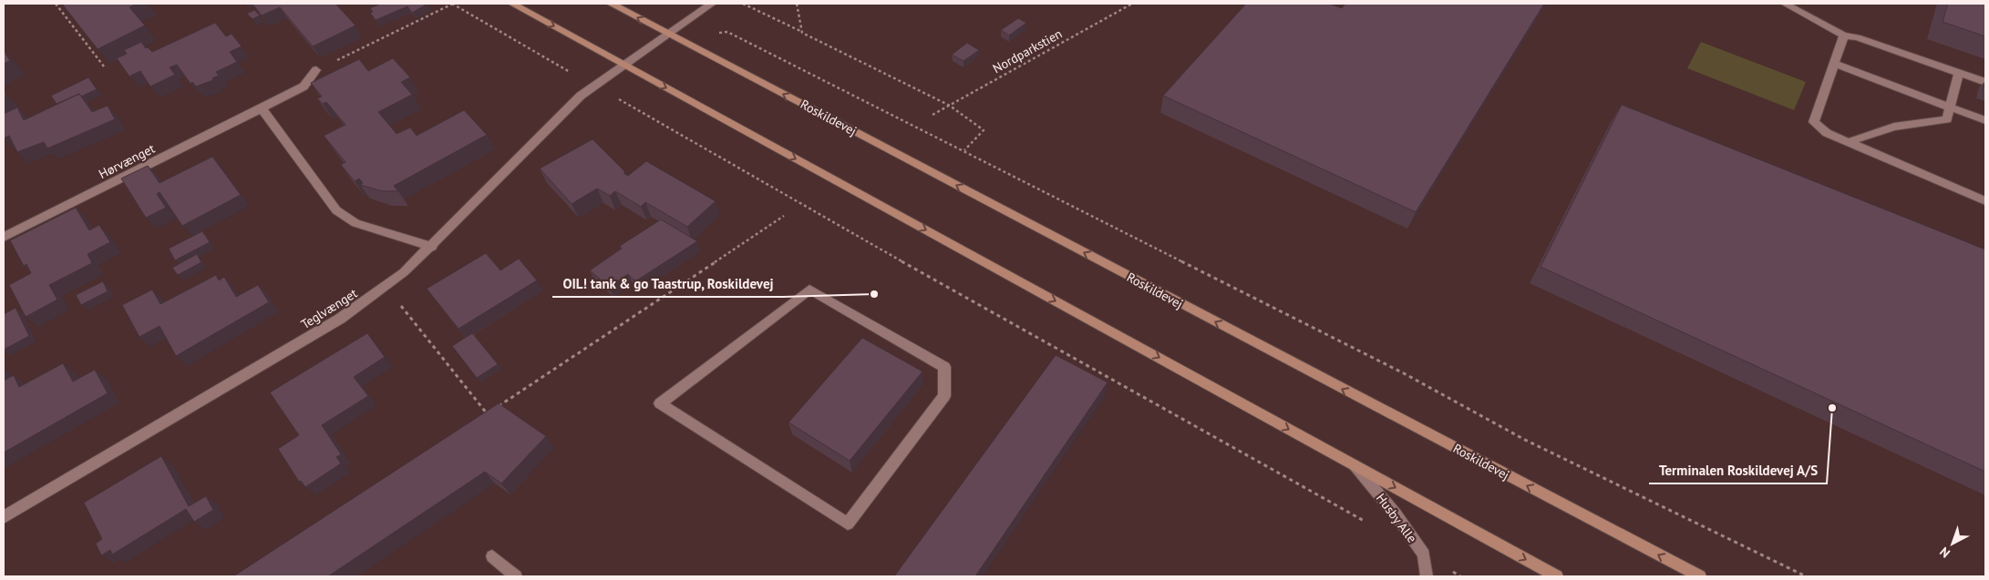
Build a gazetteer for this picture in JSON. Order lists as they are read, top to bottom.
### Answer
{
  "streets": {
    "main road": ["Roskildevej"],
    "street": ["Hørvænget", "Teglvænget", "Husby Alle"],
    "path": ["Nordparkstien"]
  },
  "crossings": [
    ["Roskildevej", "Teglvænget"]
  ],
  "places": ["OIL! tank & go Taastrup, Roskildevej", "Terminalen Roskildevej A/S"],
  "north": "bottom left"
}
